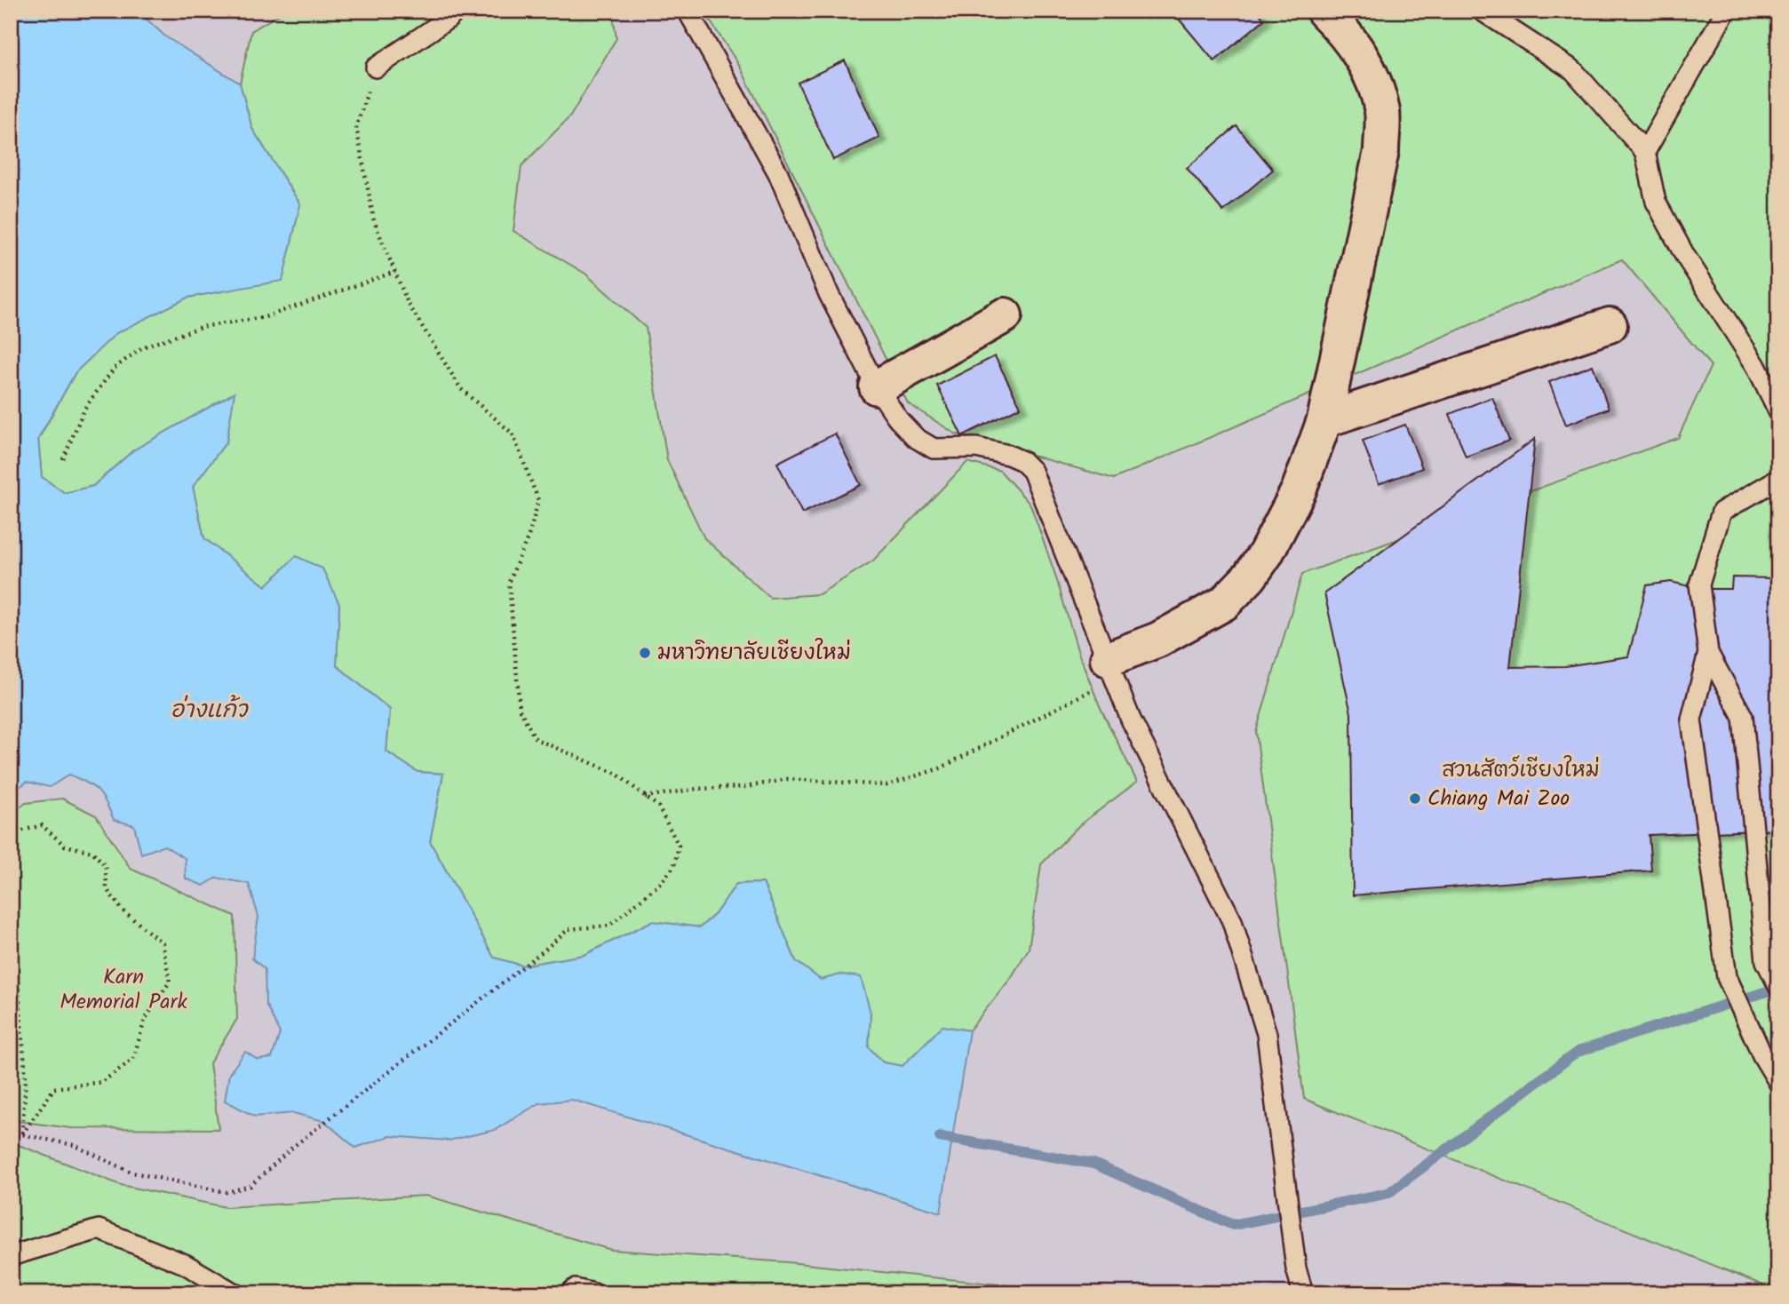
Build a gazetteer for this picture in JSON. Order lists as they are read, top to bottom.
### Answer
{
  "water": ["อ่างแก้ว"],
  "parks": ["สวนสัตว์เชียงใหม่", "Karn Memorial Park"],
  "places": ["มหาวิทยาลัยเชียงใหม่", "Chiang Mai Zoo"]
}
